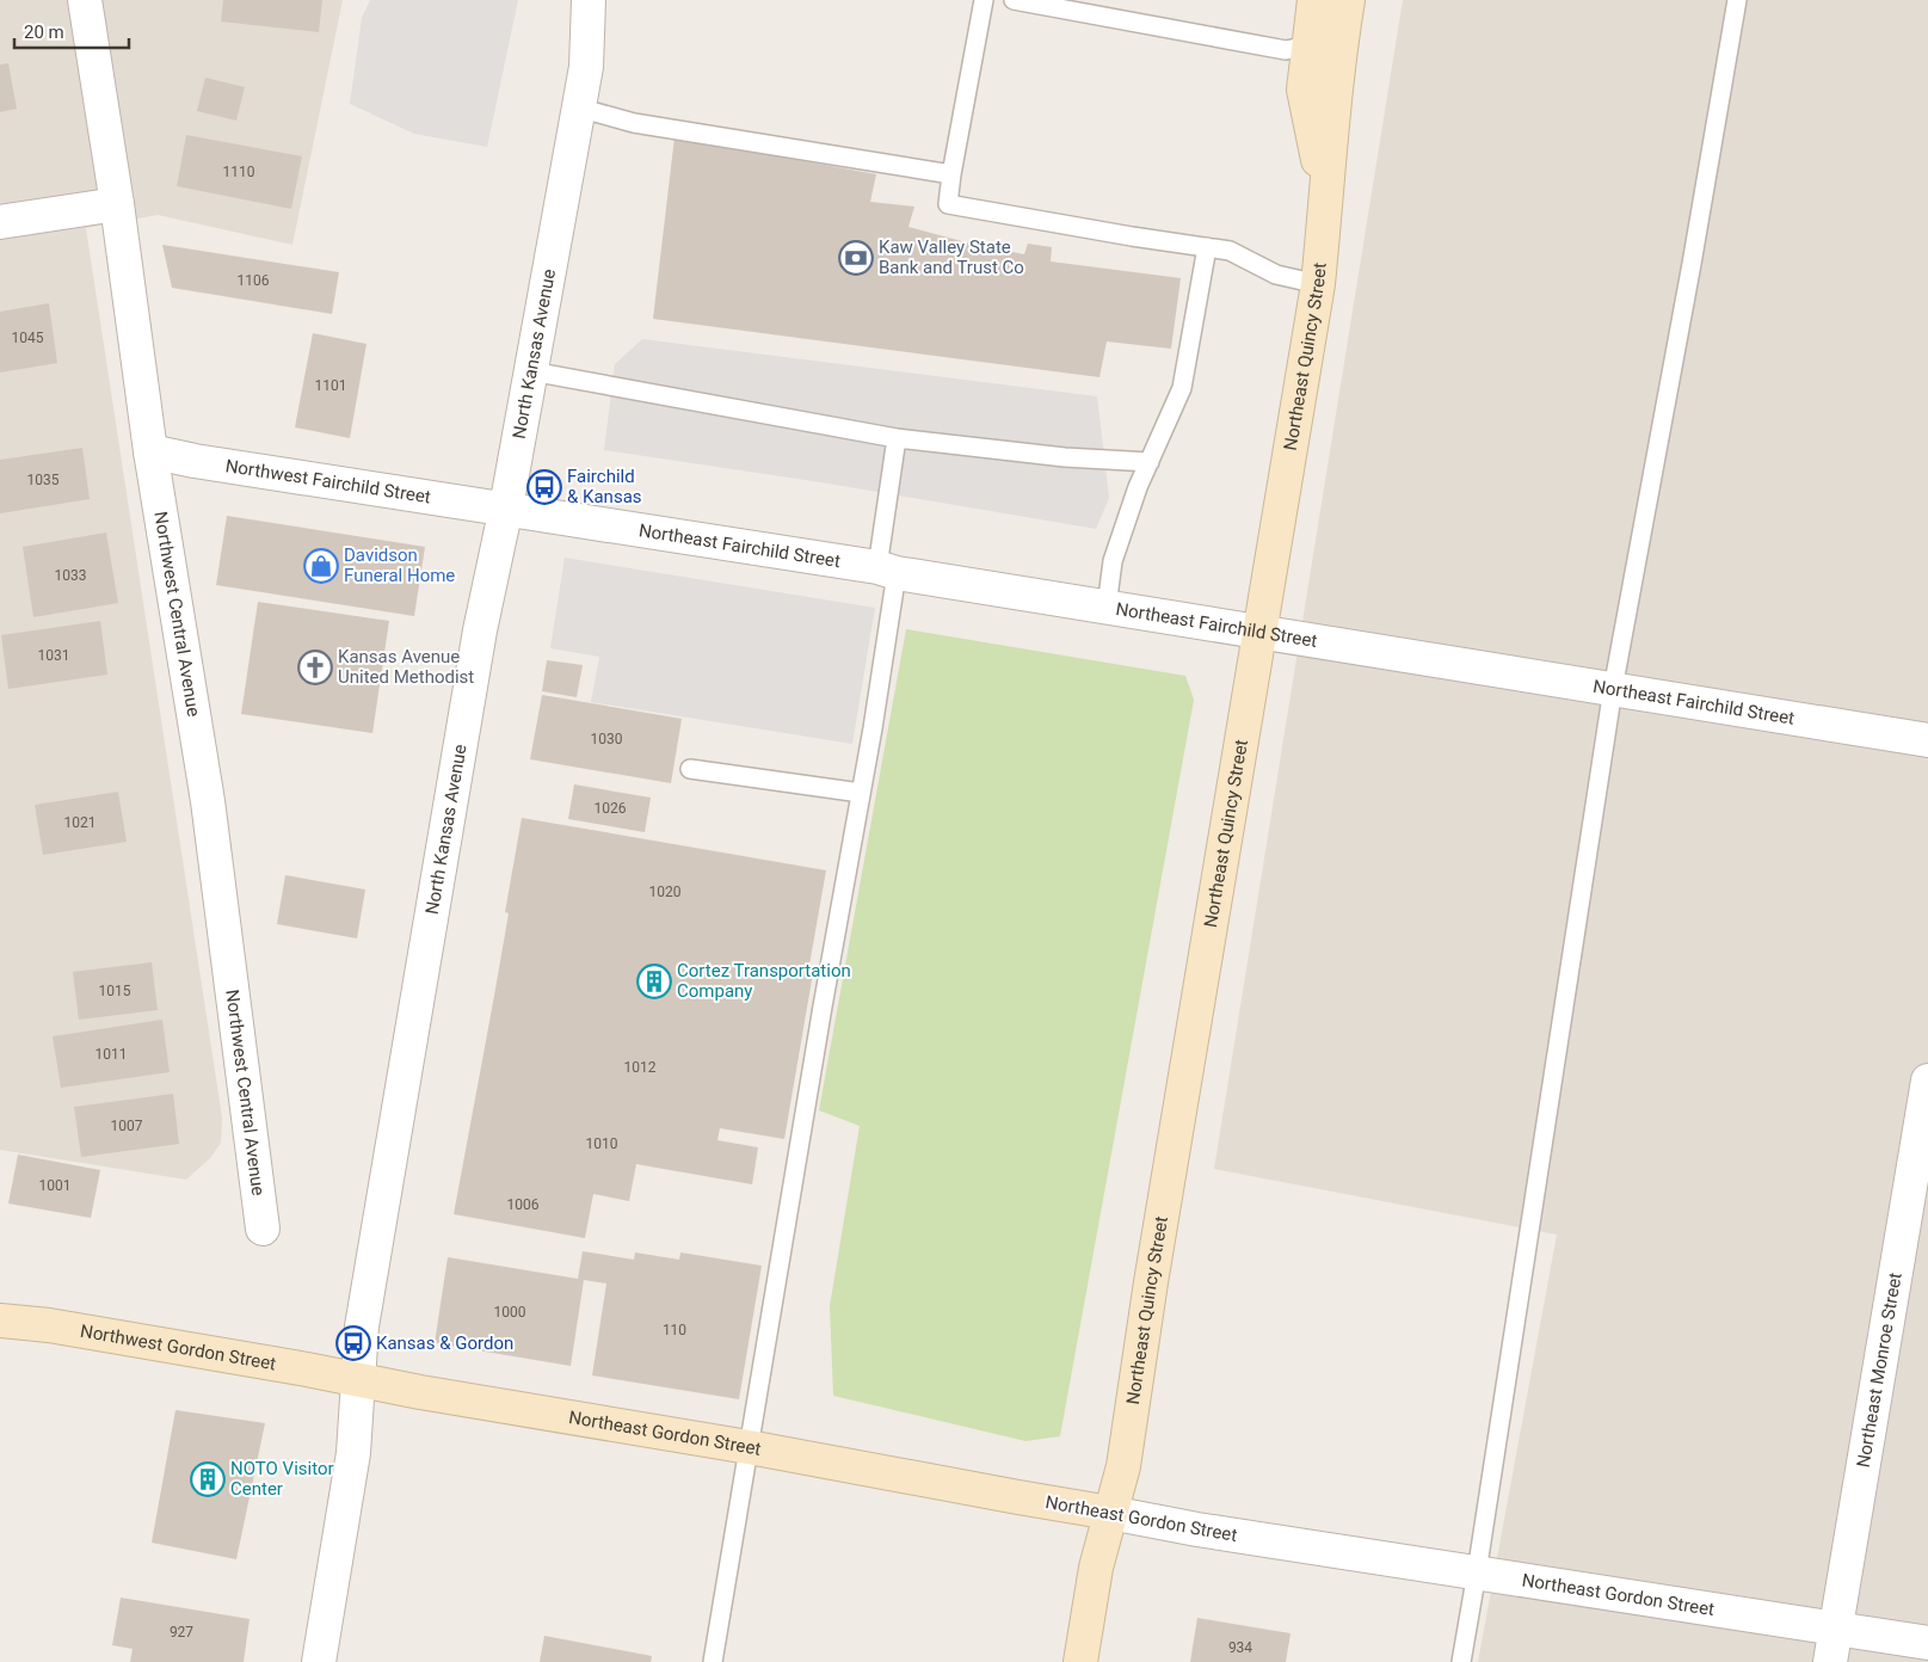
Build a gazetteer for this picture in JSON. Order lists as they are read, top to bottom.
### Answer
{
  "streets": {
    "main road": ["Northeast Quincy Street", "Northwest Gordon Street", "Northeast Gordon Street"],
    "street": [
      "North Kansas Avenue",
      "Northwest Fairchild Street",
      "Northeast Fairchild Street",
      "Northwest Central Avenue",
      "Northeast Monroe Street"
    ]
  },
  "crossings": [
    ["North Kansas Avenue", "Northwest Fairchild Street"],
    ["North Kansas Avenue", "Northeast Fairchild Street"],
    ["North Kansas Avenue", "Northwest Gordon Street"],
    ["North Kansas Avenue", "Northeast Gordon Street"],
    ["Northeast Quincy Street", "Northeast Fairchild Street"],
    ["Northeast Quincy Street", "Northeast Gordon Street"],
    ["Northwest Fairchild Street", "Northeast Fairchild Street"],
    ["Northwest Fairchild Street", "Northwest Central Avenue"],
    ["Northwest Gordon Street", "Northeast Gordon Street"],
    ["Northeast Monroe Street", "Northeast Gordon Street"]
  ],
  "places": {
    "bank": ["Kaw Valley State Bank and Trust Co"],
    "bus stop": ["Fairchild & Kansas", "Kansas & Gordon"],
    "shop": ["Davidson Funeral Home"],
    "church": ["Kansas Avenue United Methodist"],
    "building": ["Cortez Transportation Company", "NOTO Visitor Center"]
  },
  "house_numbers": [
    "1110",
    "1106",
    "1045",
    "1101",
    "1035",
    "1033",
    "1031",
    "1030",
    "1026",
    "1021",
    "1020",
    "1015",
    "1011",
    "1012",
    "1007",
    "1010",
    "1001",
    "1006",
    "1000",
    "110",
    "927",
    "934"
  ],
  "scale_bar": "20 m"
}
